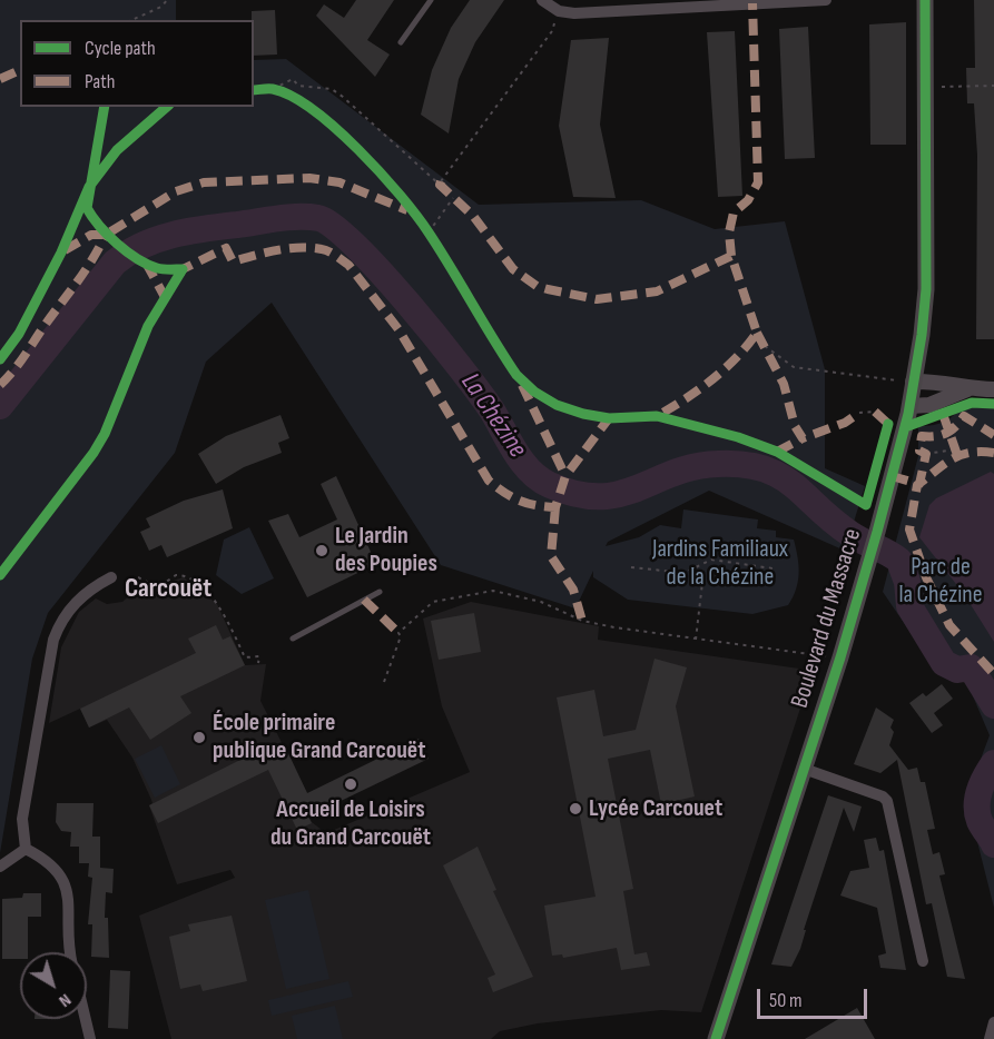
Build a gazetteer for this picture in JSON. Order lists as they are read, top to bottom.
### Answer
{
  "streets": {
    "main road": ["Boulevard du Massacre"]
  },
  "districts": ["Carcouët"],
  "water": ["La Chézine"],
  "parks": ["Jardins Familiaux de la Chézine", "Parc de la Chézine"],
  "places": [
    "Le Jardin des Poupies",
    "École primaire publique Grand Carcouët",
    "Accueil de Loisirs du Grand Carcouët",
    "Lycée Carcouet"
  ],
  "legend": ["Cycle path", "Path"],
  "scale_bar": "50 m",
  "north": "bottom right"
}
